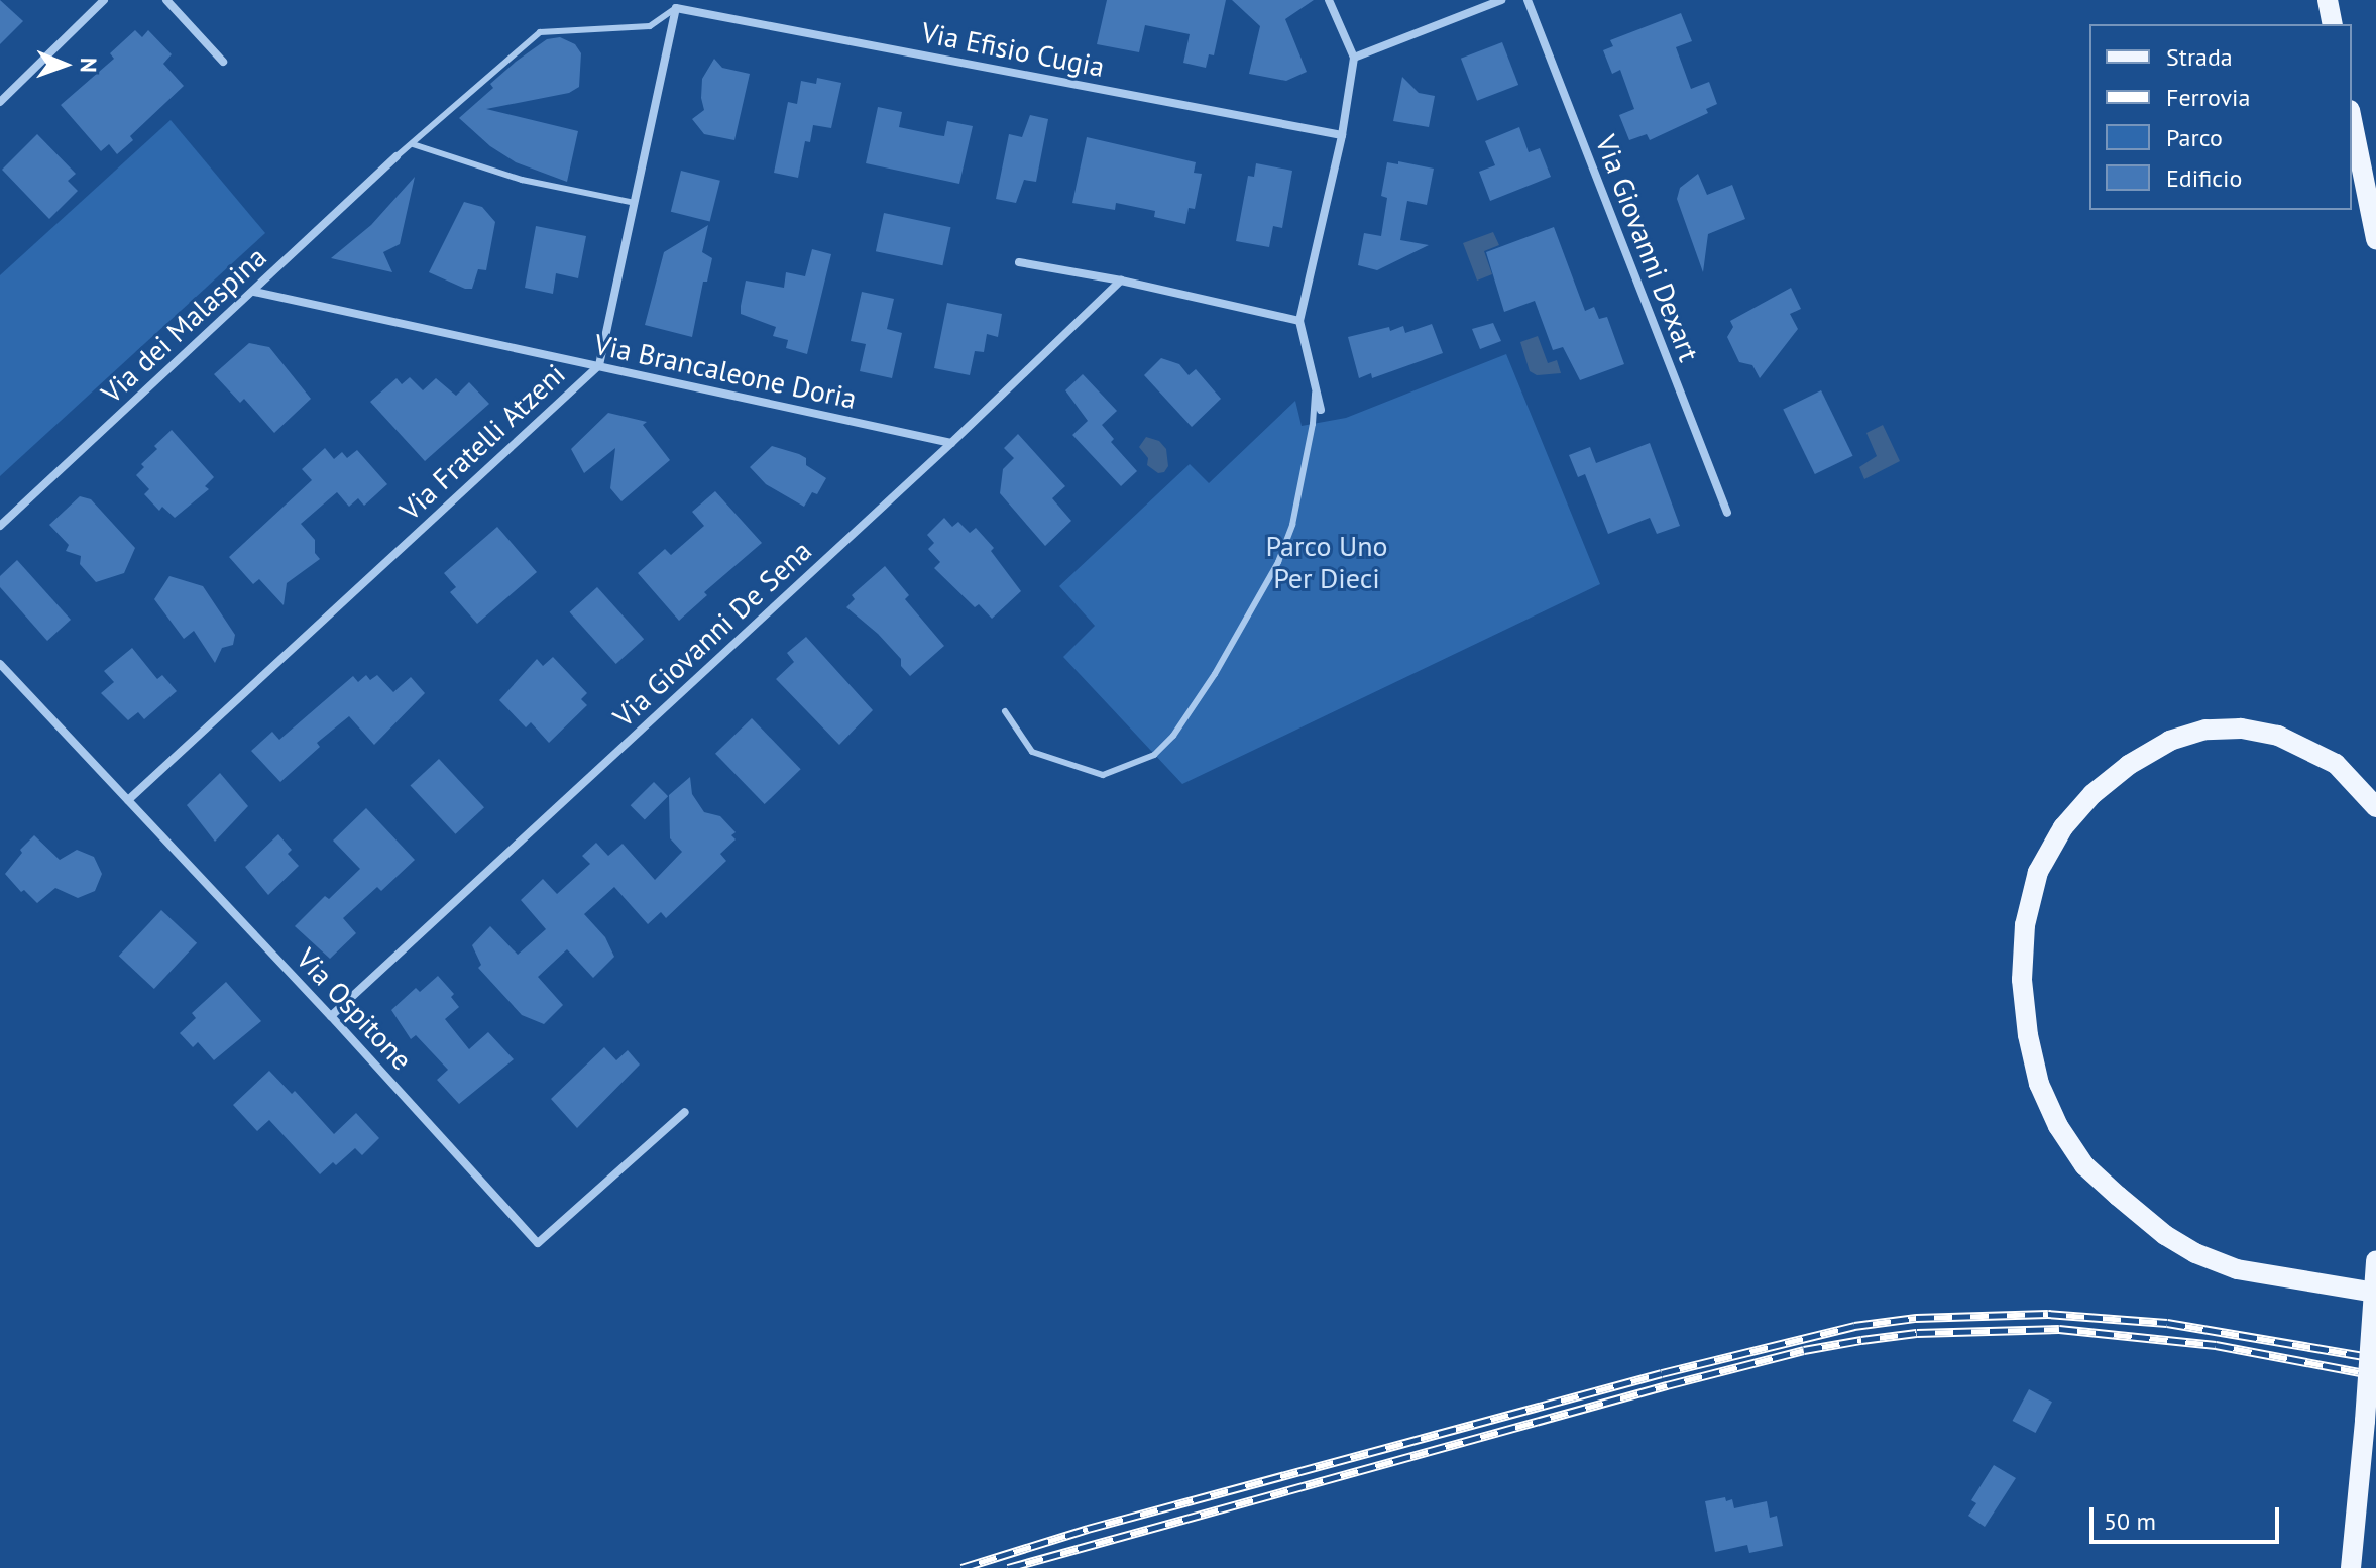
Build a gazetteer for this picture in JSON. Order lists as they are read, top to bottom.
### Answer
{
  "streets": {
    "street": [
      "Via Efisio Cugia",
      "Via Giovanni Dexart",
      "Via dei Malaspina",
      "Via Brancaleone Doria",
      "Via Fratelli Atzeni",
      "Via Giovanni De Sena",
      "Via Ospitone"
    ]
  },
  "crossings": [
    ["Via Efisio Cugia", "Via Fratelli Atzeni"],
    ["Via dei Malaspina", "Via Brancaleone Doria"],
    ["Via Brancaleone Doria", "Via Fratelli Atzeni"],
    ["Via Brancaleone Doria", "Via Giovanni De Sena"],
    ["Via Fratelli Atzeni", "Via Ospitone"],
    ["Via Giovanni De Sena", "Via Ospitone"]
  ],
  "parks": ["Parco Uno Per Dieci"],
  "legend": [
    "Strada",
    "Ferrovia",
    "Parco",
    "Edificio"
  ],
  "scale_bar": "50 m",
  "north": "right"
}
